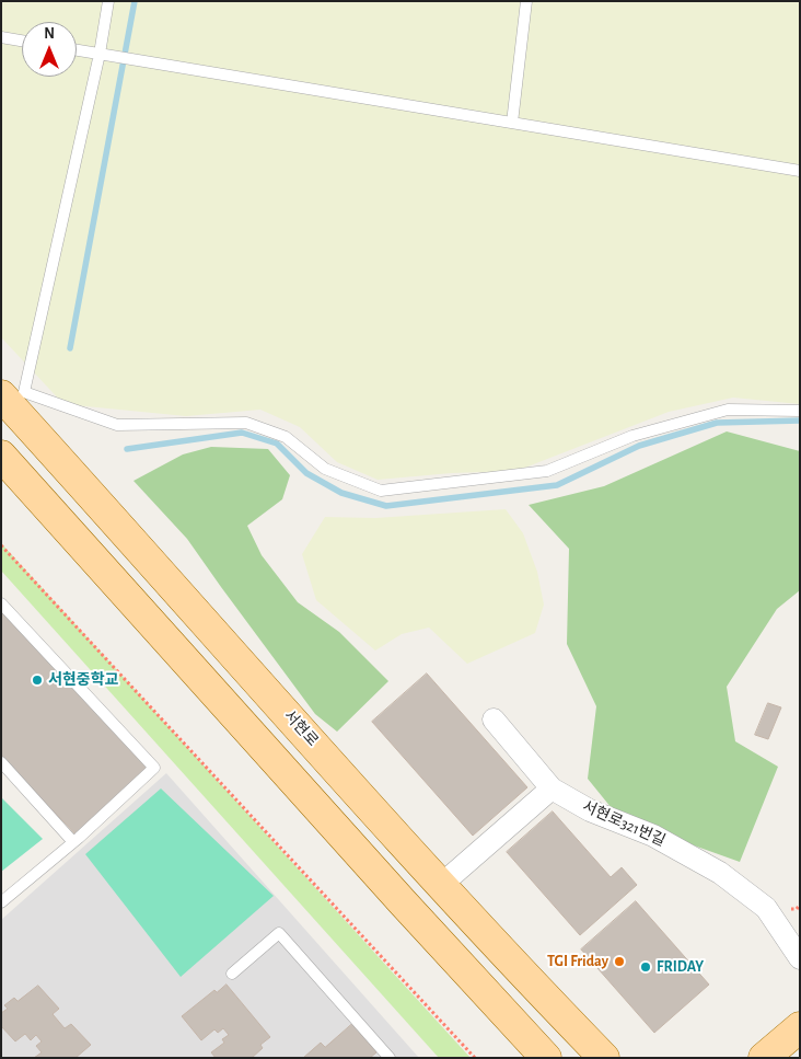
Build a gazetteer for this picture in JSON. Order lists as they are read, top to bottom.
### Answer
{
  "streets": {
    "main road": ["서현로"],
    "street": ["서현로321번길"]
  },
  "places": ["서현중학교", "TGI Friday", "FRIDAY"],
  "north": "top"
}
